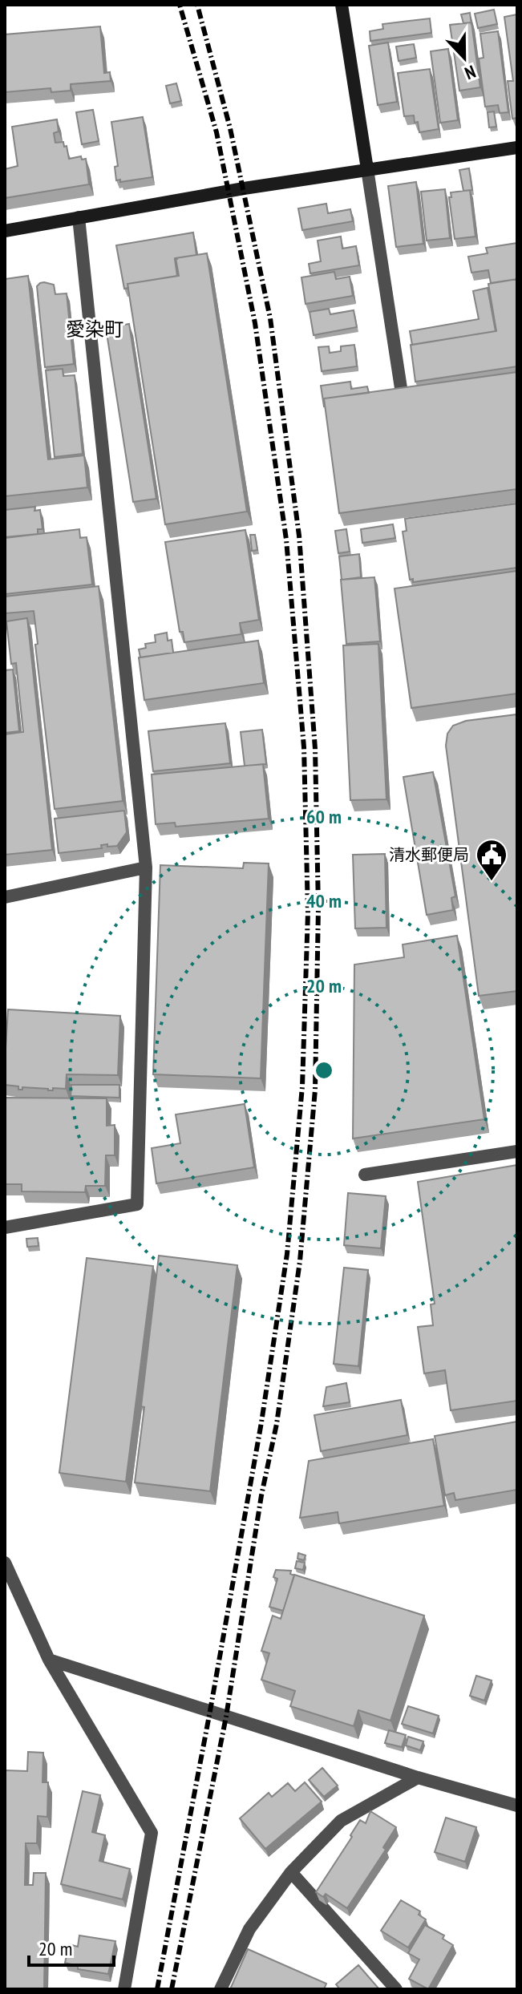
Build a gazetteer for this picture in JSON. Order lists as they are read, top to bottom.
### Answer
{
  "districts": ["愛染町"],
  "places": {
    "public building": ["清水郵便局"]
  },
  "scale_bar": "20 m",
  "north": "bottom",
  "rings": ["60 m", "40 m", "20 m"]
}
